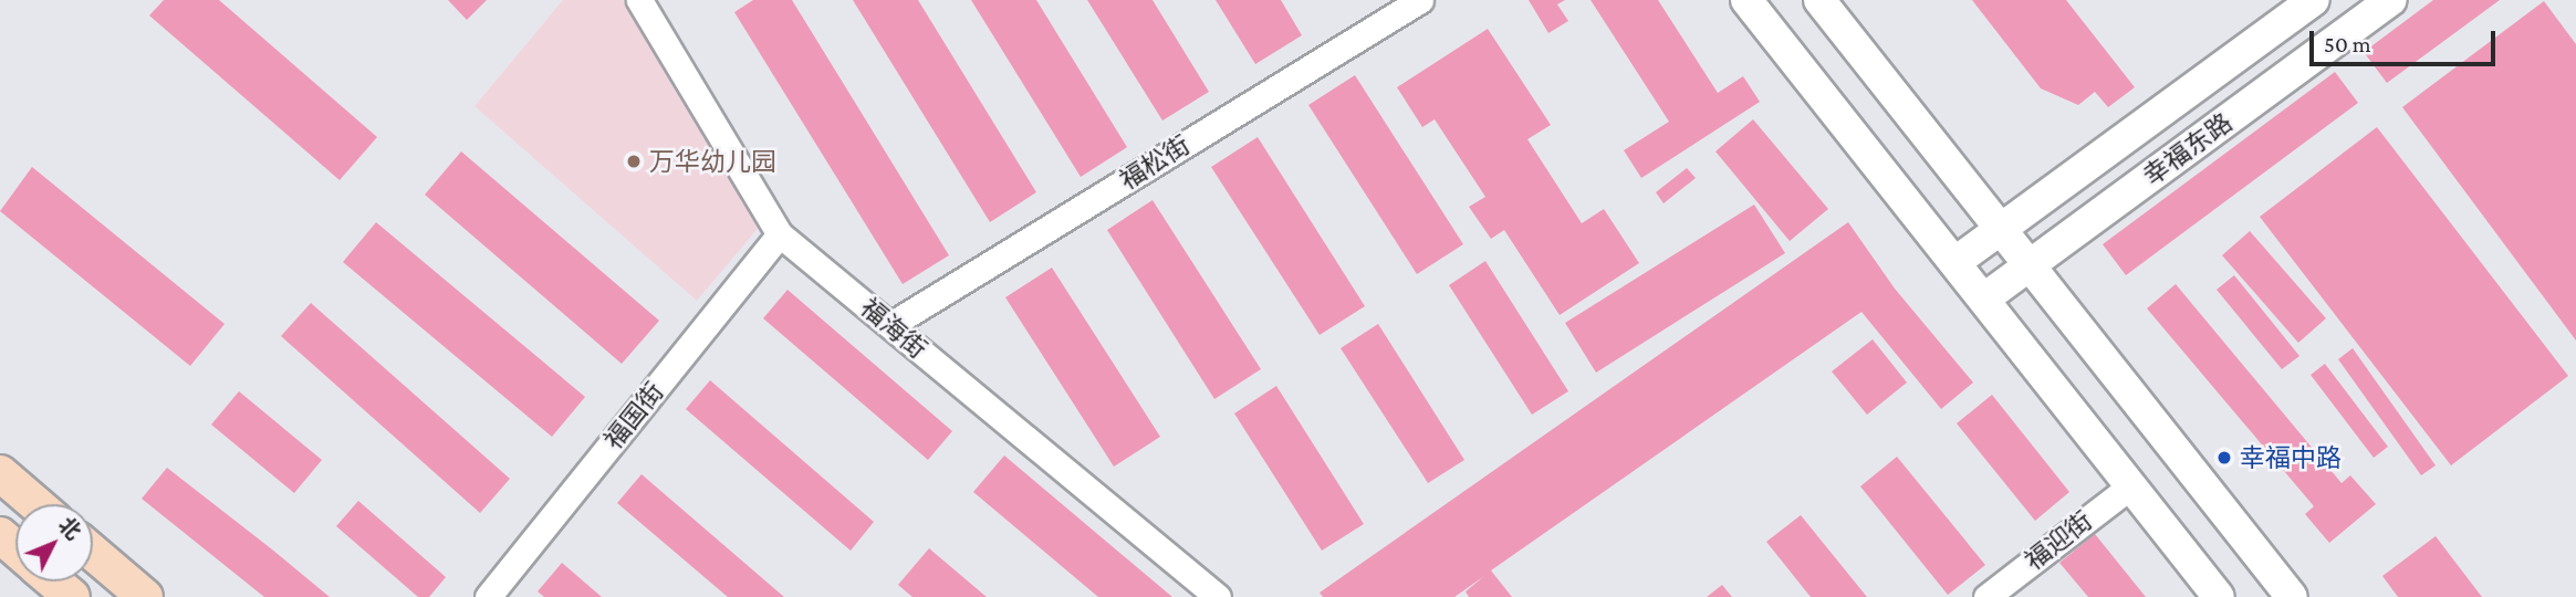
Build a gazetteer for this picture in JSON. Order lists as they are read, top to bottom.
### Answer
{
  "streets": {
    "street": [
      "幸福东路",
      "福松街",
      "福海街",
      "福国街",
      "福迎街"
    ]
  },
  "crossings": [
    ["福松街", "福海街"],
    ["福海街", "福国街"]
  ],
  "places": ["万华幼儿园", "幸福中路"],
  "scale_bar": "50 m",
  "north": "top right"
}
